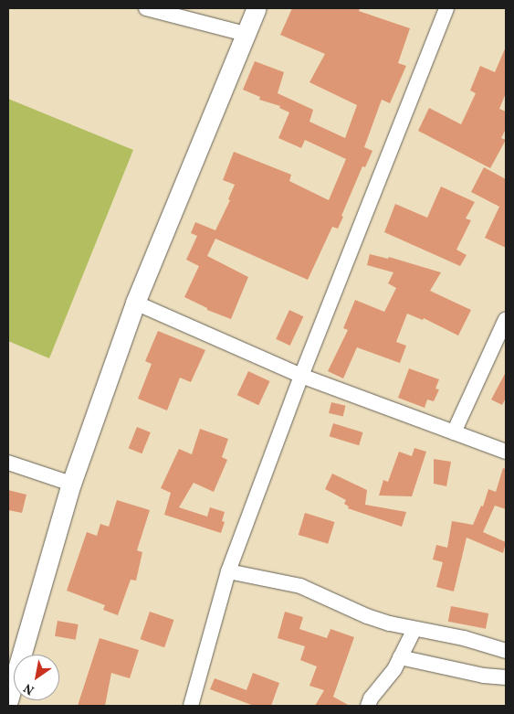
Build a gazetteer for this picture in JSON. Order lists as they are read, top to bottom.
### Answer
{
  "north": "bottom left"
}
